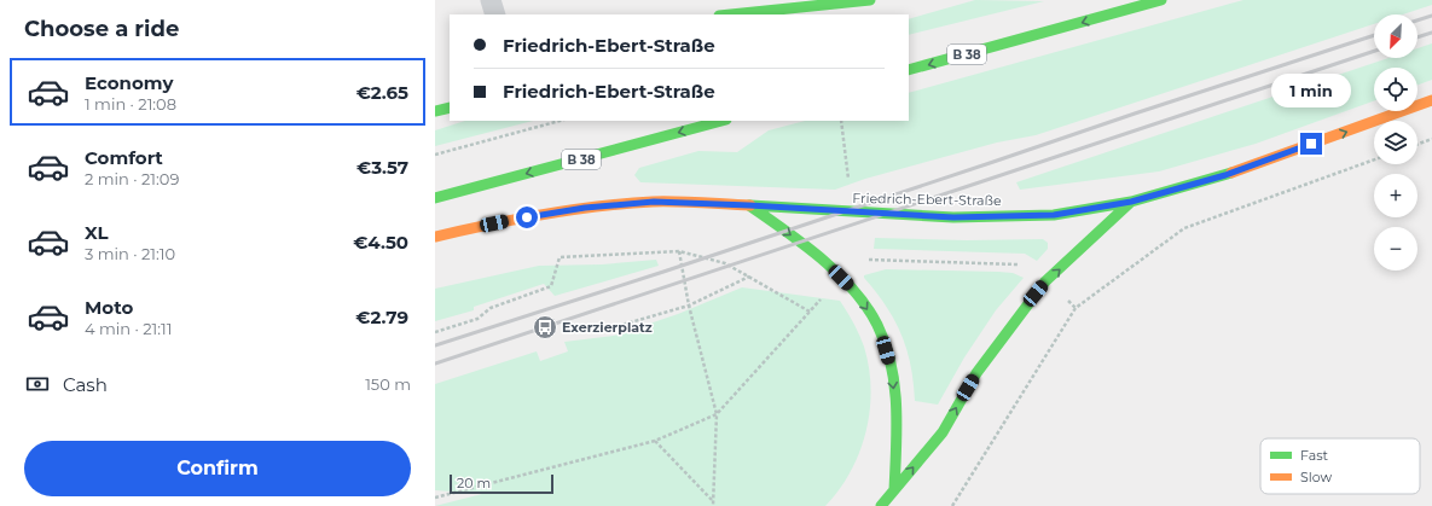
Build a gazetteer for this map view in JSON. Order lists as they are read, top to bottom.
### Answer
{
  "streets": {
    "main road": ["B 38", "Friedrich-Ebert-Straße"]
  },
  "one_way": ["Friedrich-Ebert-Straße"],
  "places": {
    "bus stop": ["Exerzierplatz"]
  },
  "legend": ["Fast", "Slow"],
  "scale_bar": "20 m",
  "north": "bottom left",
  "page": {
    "heading": "Choose a ride",
    "map_buttons": ["+", "−"],
    "banner": ["Friedrich-Ebert-Straße", "Friedrich-Ebert-Straße"],
    "list": [
      {
        "name": "Economy",
        "note": "1 min · 21:08",
        "value": "€2.65"
      },
      {
        "name": "Comfort",
        "note": "2 min · 21:09",
        "value": "€3.57"
      },
      {
        "name": "XL",
        "note": "3 min · 21:10",
        "value": "€4.50"
      },
      {
        "name": "Moto",
        "note": "4 min · 21:11",
        "value": "€2.79"
      }
    ],
    "bubble": "1 min",
    "pay": ["Cash", "150 m"],
    "buttons": "Confirm",
    "scale": "20 m"
  }
}
